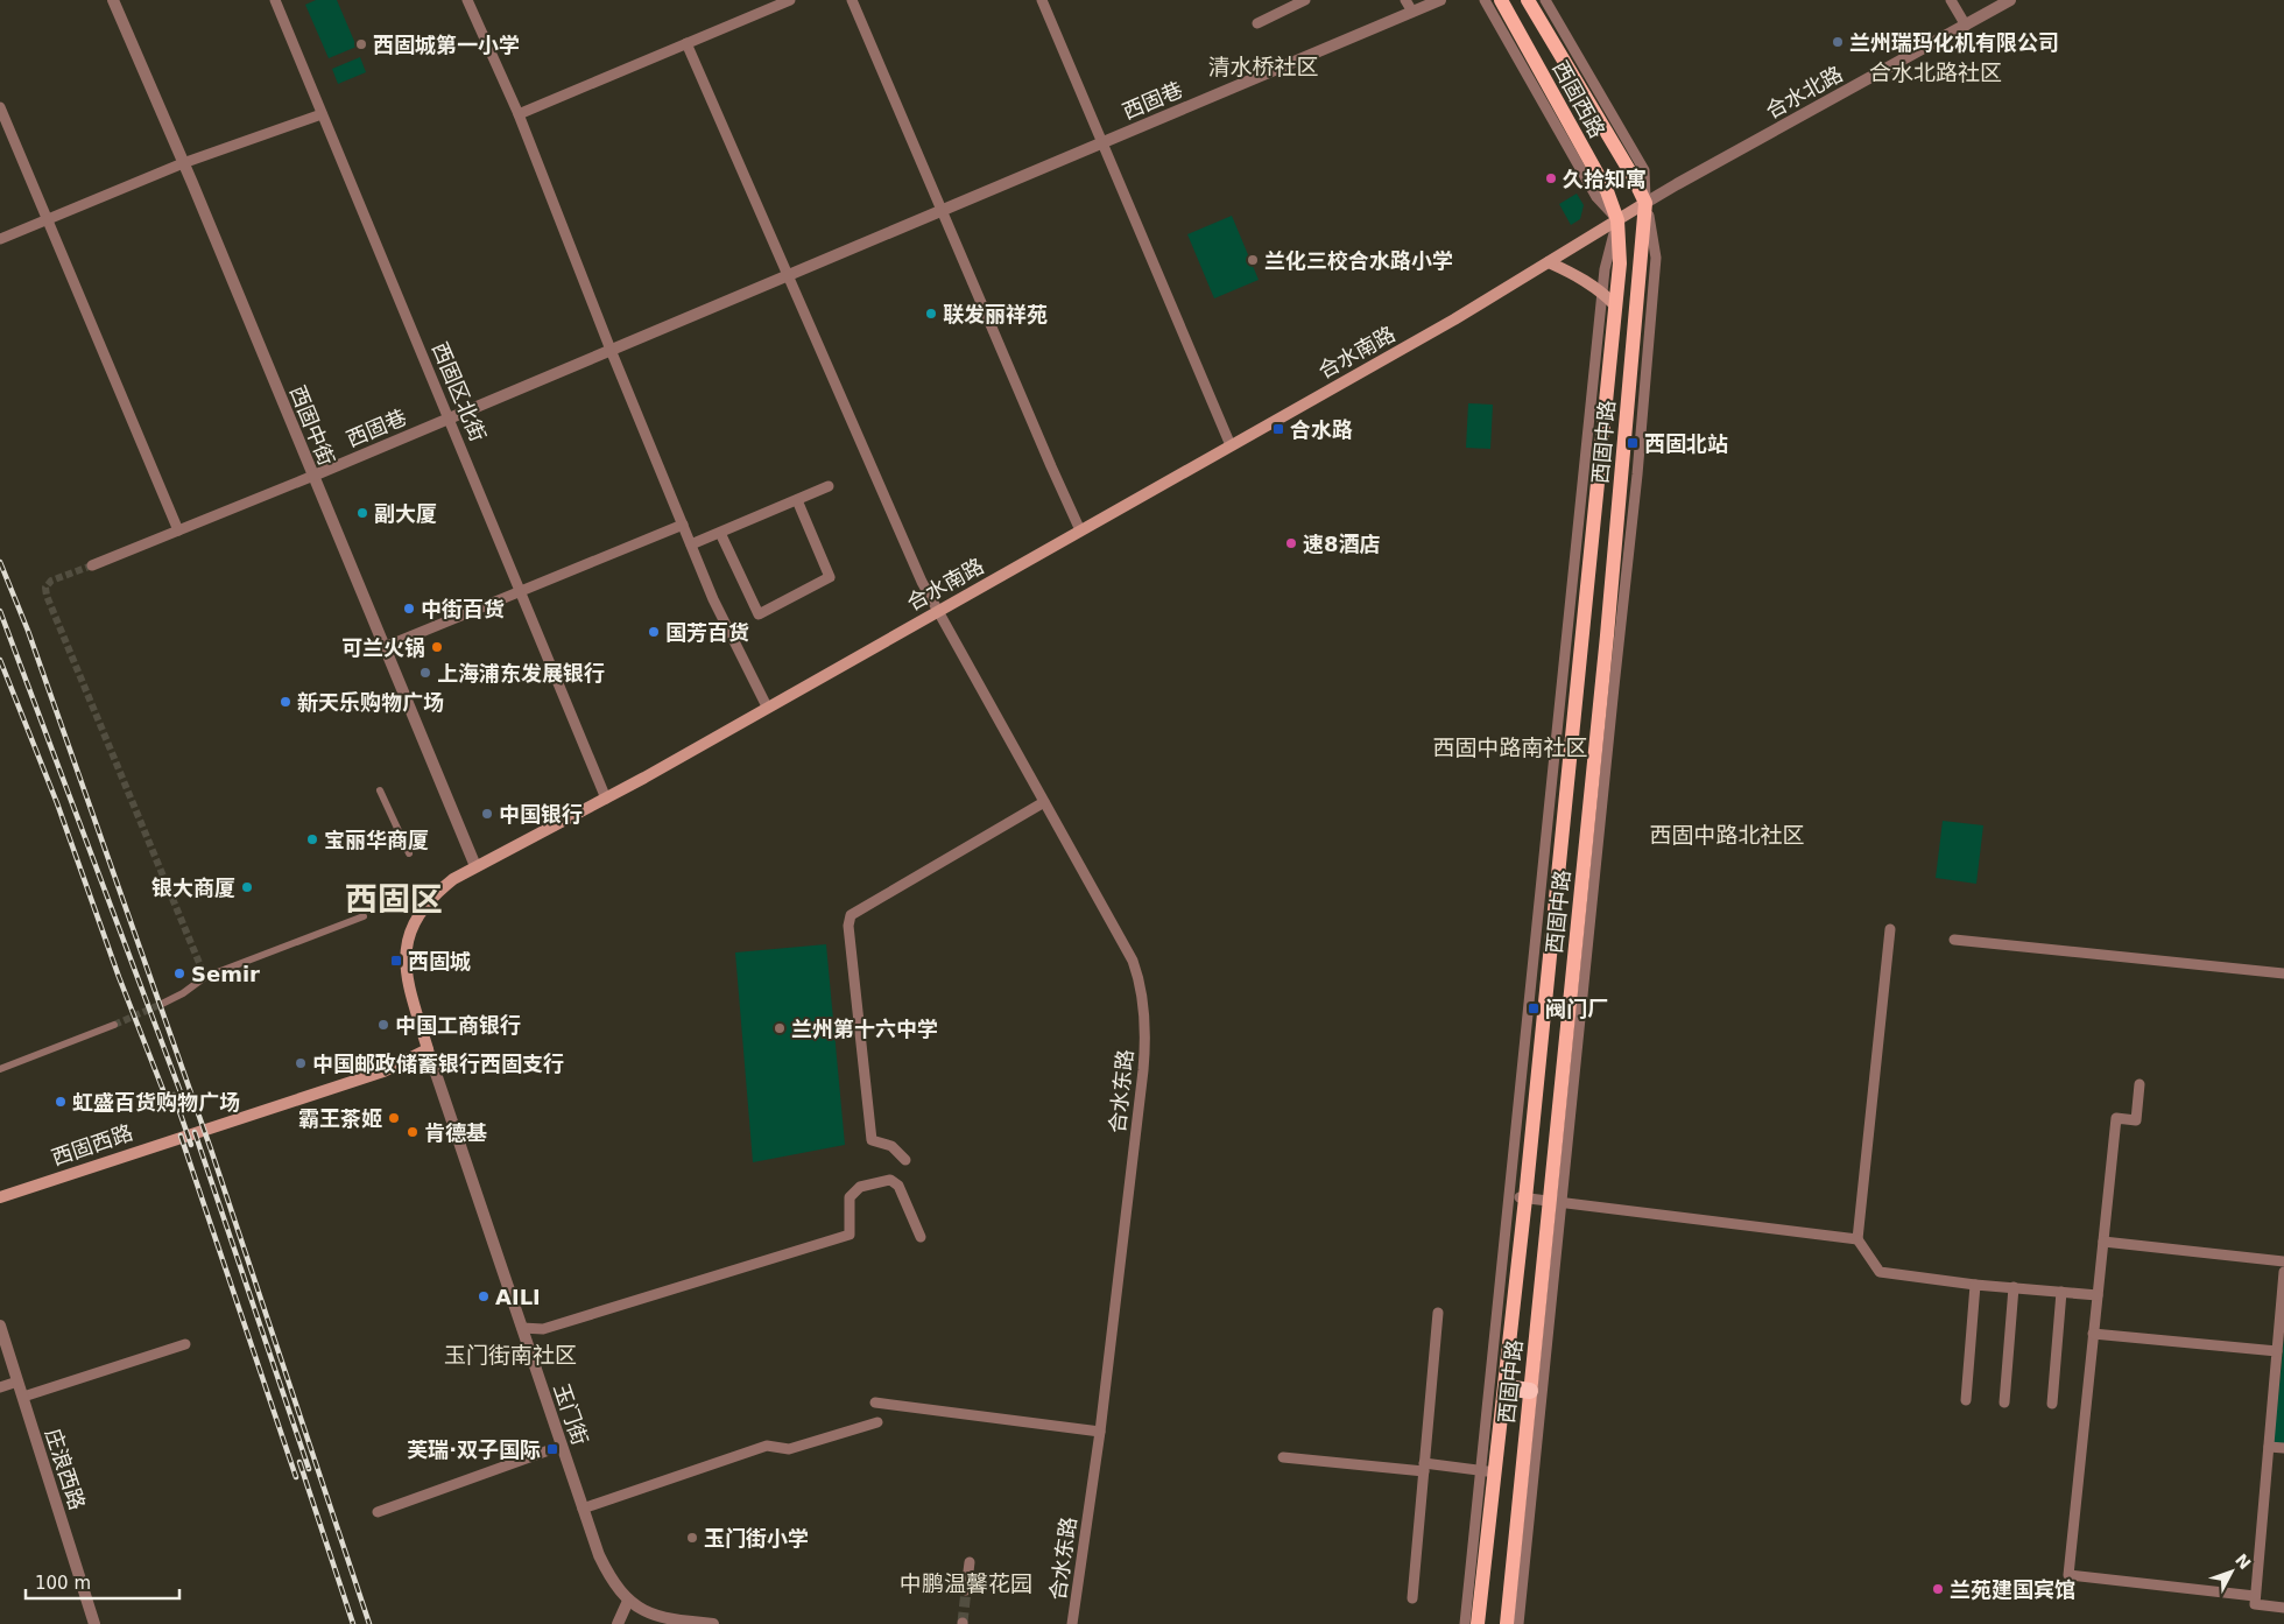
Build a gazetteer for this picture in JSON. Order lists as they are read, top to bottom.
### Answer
{
  "streets": {
    "main road": [
      "合水北路",
      "西固西路",
      "合水南路",
      "西固中路"
    ],
    "street": [
      "西固巷",
      "西固区北街",
      "西固中街",
      "合水东路",
      "玉门街",
      "庄浪西路"
    ]
  },
  "crossings": [
    ["合水北路", "西固西路"],
    ["合水北路", "合水南路"],
    ["合水北路", "西固中路"],
    ["西固西路", "合水南路"],
    ["西固西路", "西固中路"],
    ["西固西路", "玉门街"],
    ["西固巷", "西固区北街"],
    ["西固巷", "西固中街"],
    ["西固巷", "合水东路"],
    ["合水南路", "西固区北街"],
    ["合水南路", "西固中街"],
    ["合水南路", "西固中路"],
    ["合水南路", "合水东路"],
    ["合水南路", "玉门街"]
  ],
  "districts": [
    "清水桥社区",
    "合水北路社区",
    "西固中路南社区",
    "西固中路北社区",
    "西固区",
    "玉门街南社区",
    "中鹏温馨花园"
  ],
  "places": {
    "other": [
      "兰州瑞玛化机有限公司",
      "西固城第一小学",
      "久拾知寓",
      "兰化三校合水路小学",
      "联发丽祥苑",
      "副大厦",
      "速8酒店",
      "中街百货",
      "国芳百货",
      "可兰火锅",
      "上海浦东发展银行",
      "新天乐购物广场",
      "中国银行",
      "宝丽华商厦",
      "银大商厦",
      "Semir",
      "中国工商银行",
      "兰州第十六中学",
      "中国邮政储蓄银行西固支行",
      "虹盛百货购物广场",
      "霸王茶姬",
      "肯德基",
      "AILI",
      "玉门街小学",
      "兰苑建国宾馆"
    ],
    "transit": [
      "合水路",
      "西固北站",
      "西固城",
      "阀门厂",
      "芙瑞·双子国际"
    ]
  },
  "scale_bar": "100 m",
  "north": "top right"
}
